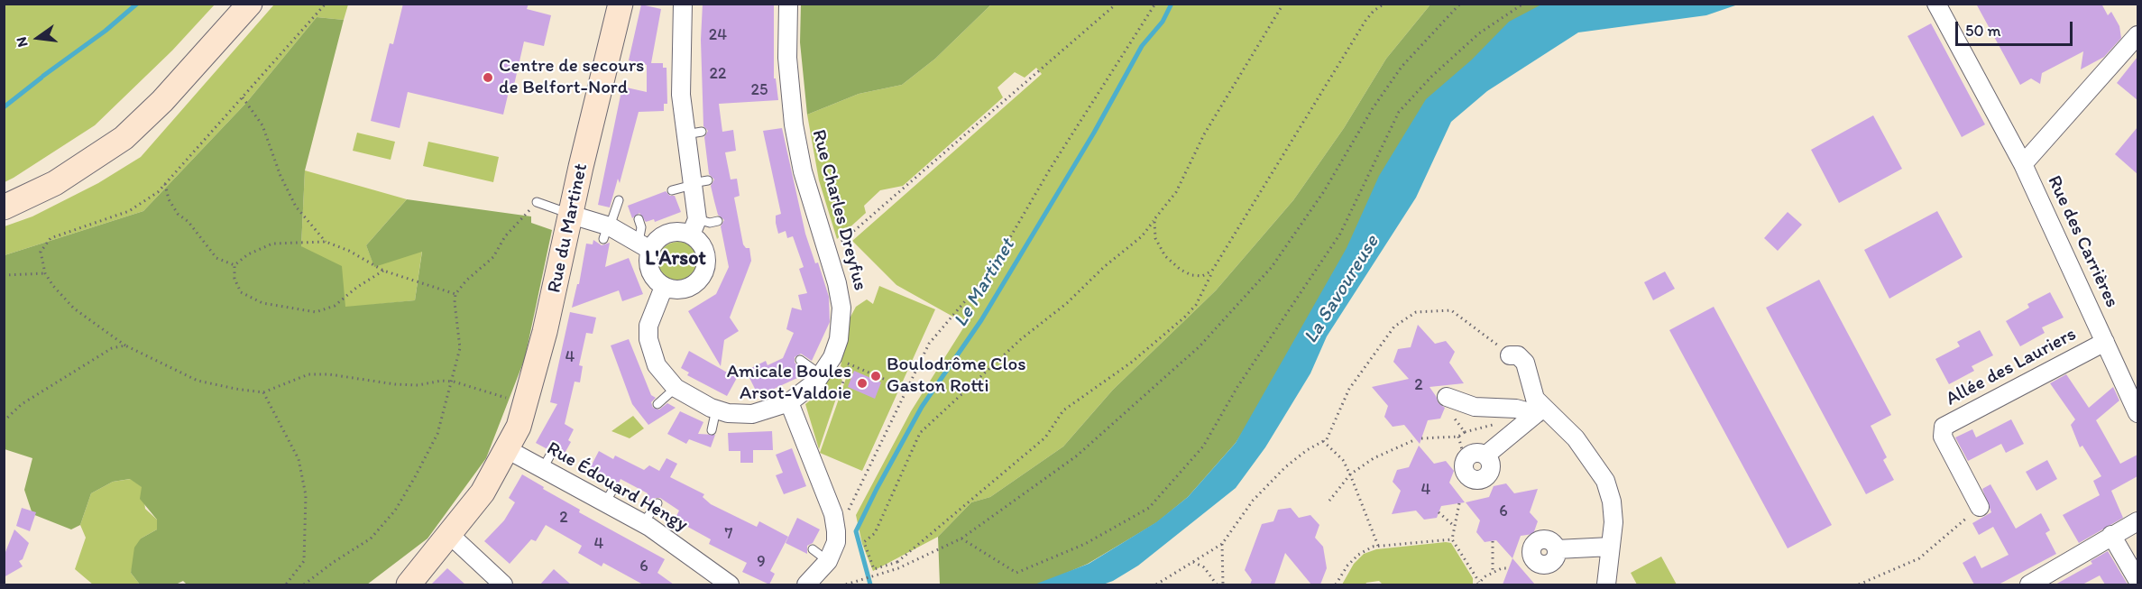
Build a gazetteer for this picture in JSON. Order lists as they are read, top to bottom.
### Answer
{
  "streets": {
    "main road": ["Rue du Martinet"],
    "street": [
      "Rue Charles Dreyfus",
      "Rue des Carrières",
      "Allée des Lauriers",
      "Rue Édouard Hengy"
    ]
  },
  "crossings": [
    ["Rue du Martinet", "Rue Édouard Hengy"],
    ["Rue des Carrières", "Allée des Lauriers"]
  ],
  "districts": ["L'Arsot"],
  "water": ["Le Martinet", "La Savoureuse"],
  "places": ["Centre de secours de Belfort-Nord", "Boulodrôme Clos Gaston Rotti", "Amicale Boules Arsot-Valdoie"],
  "house_numbers": [
    "24",
    "22",
    "25",
    "4",
    "2",
    "4",
    "6",
    "2",
    "7",
    "4",
    "9",
    "6"
  ],
  "scale_bar": "50 m",
  "north": "left"
}
